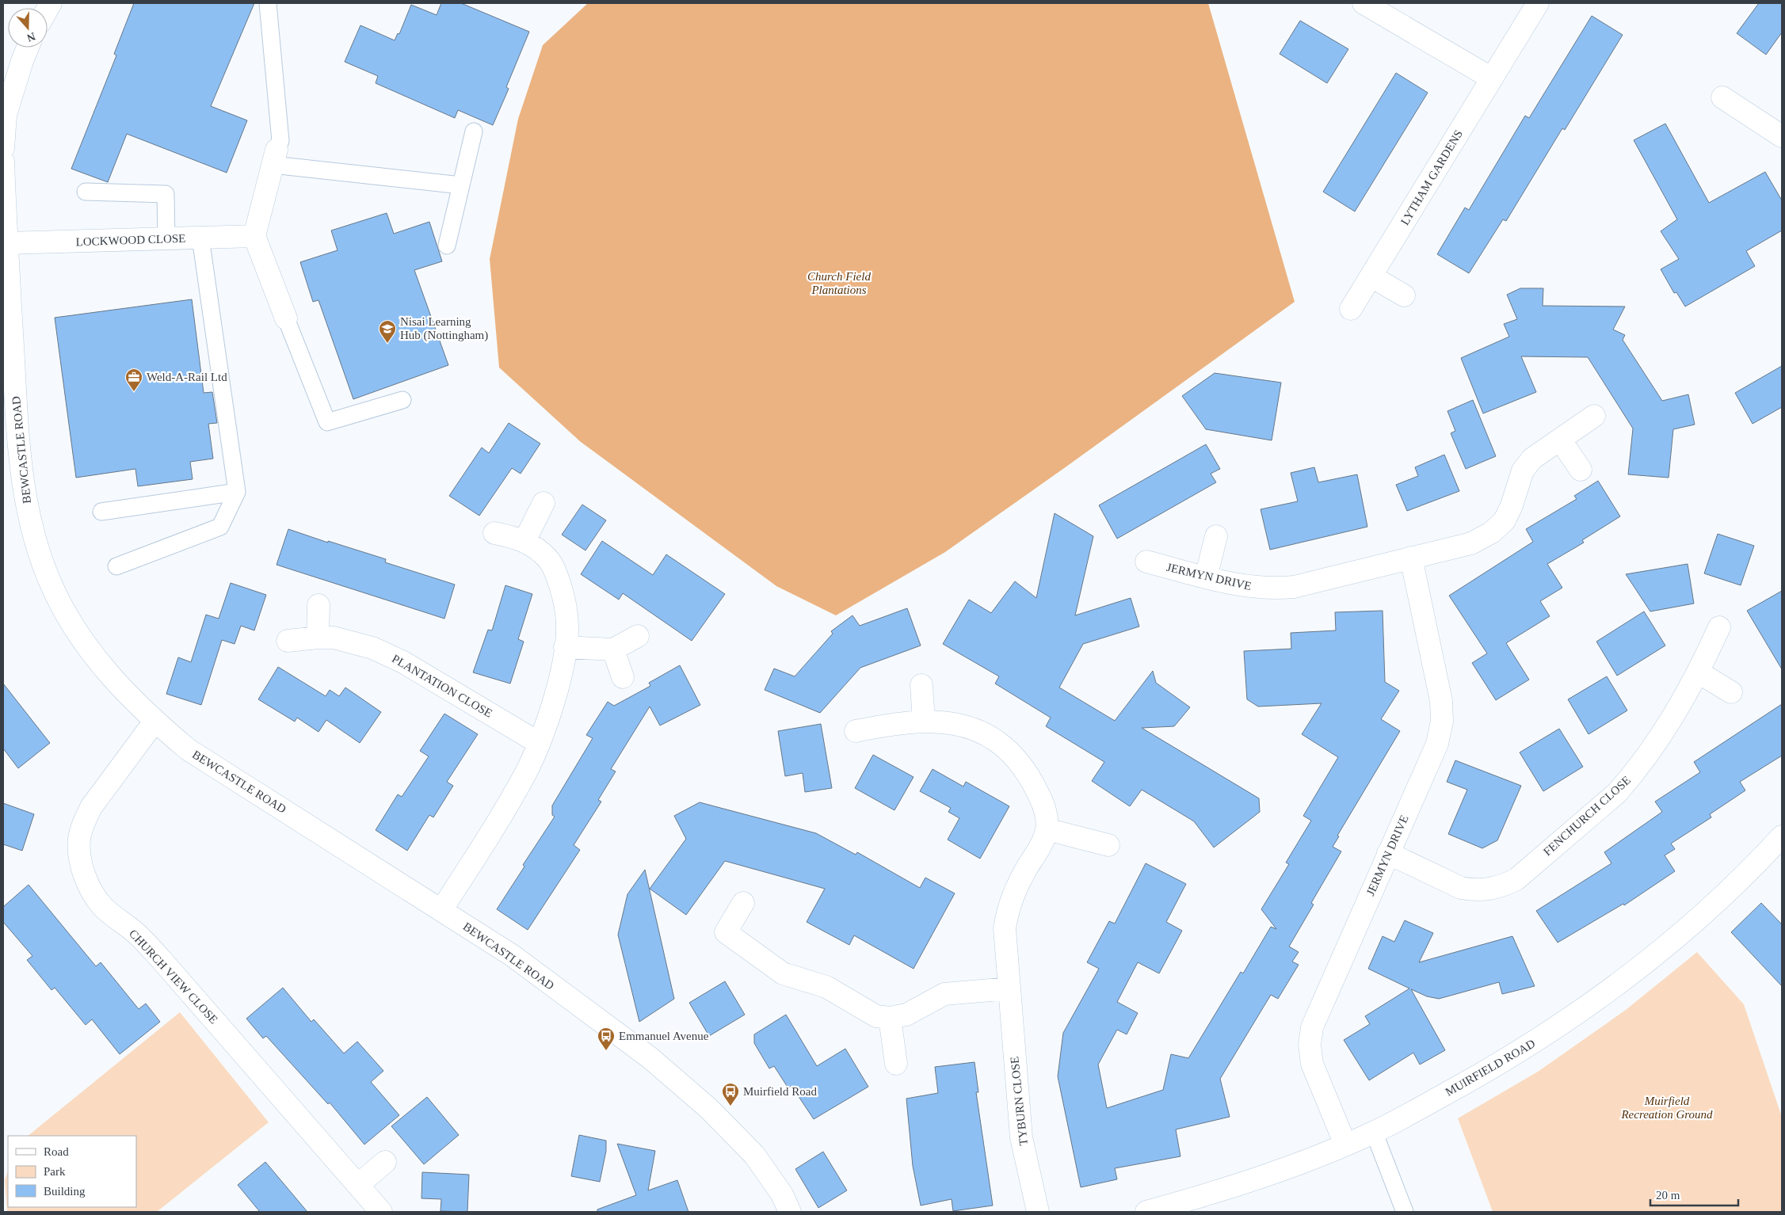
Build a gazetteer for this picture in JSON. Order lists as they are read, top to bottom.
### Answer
{
  "streets": {
    "street": [
      "LYTHAM GARDENS",
      "LOCKWOOD CLOSE",
      "BEWCASTLE ROAD",
      "JERMYN DRIVE",
      "PLANTATION CLOSE",
      "FENCHURCH CLOSE",
      "CHURCH VIEW CLOSE",
      "MUIRFIELD ROAD",
      "TYBURN CLOSE"
    ]
  },
  "crossings": [
    ["LOCKWOOD CLOSE", "BEWCASTLE ROAD"],
    ["BEWCASTLE ROAD", "CHURCH VIEW CLOSE"],
    ["JERMYN DRIVE", "FENCHURCH CLOSE"],
    ["JERMYN DRIVE", "MUIRFIELD ROAD"]
  ],
  "parks": ["Church Field Plantations", "Muirfield Recreation Ground"],
  "places": {
    "school or university": ["Nisai Learning Hub (Nottingham)"],
    "office": ["Weld-A-Rail Ltd"],
    "bus stop": ["Emmanuel Avenue", "Muirfield Road"]
  },
  "legend": ["Road", "Park", "Building"],
  "scale_bar": "20 m",
  "north": "bottom"
}
